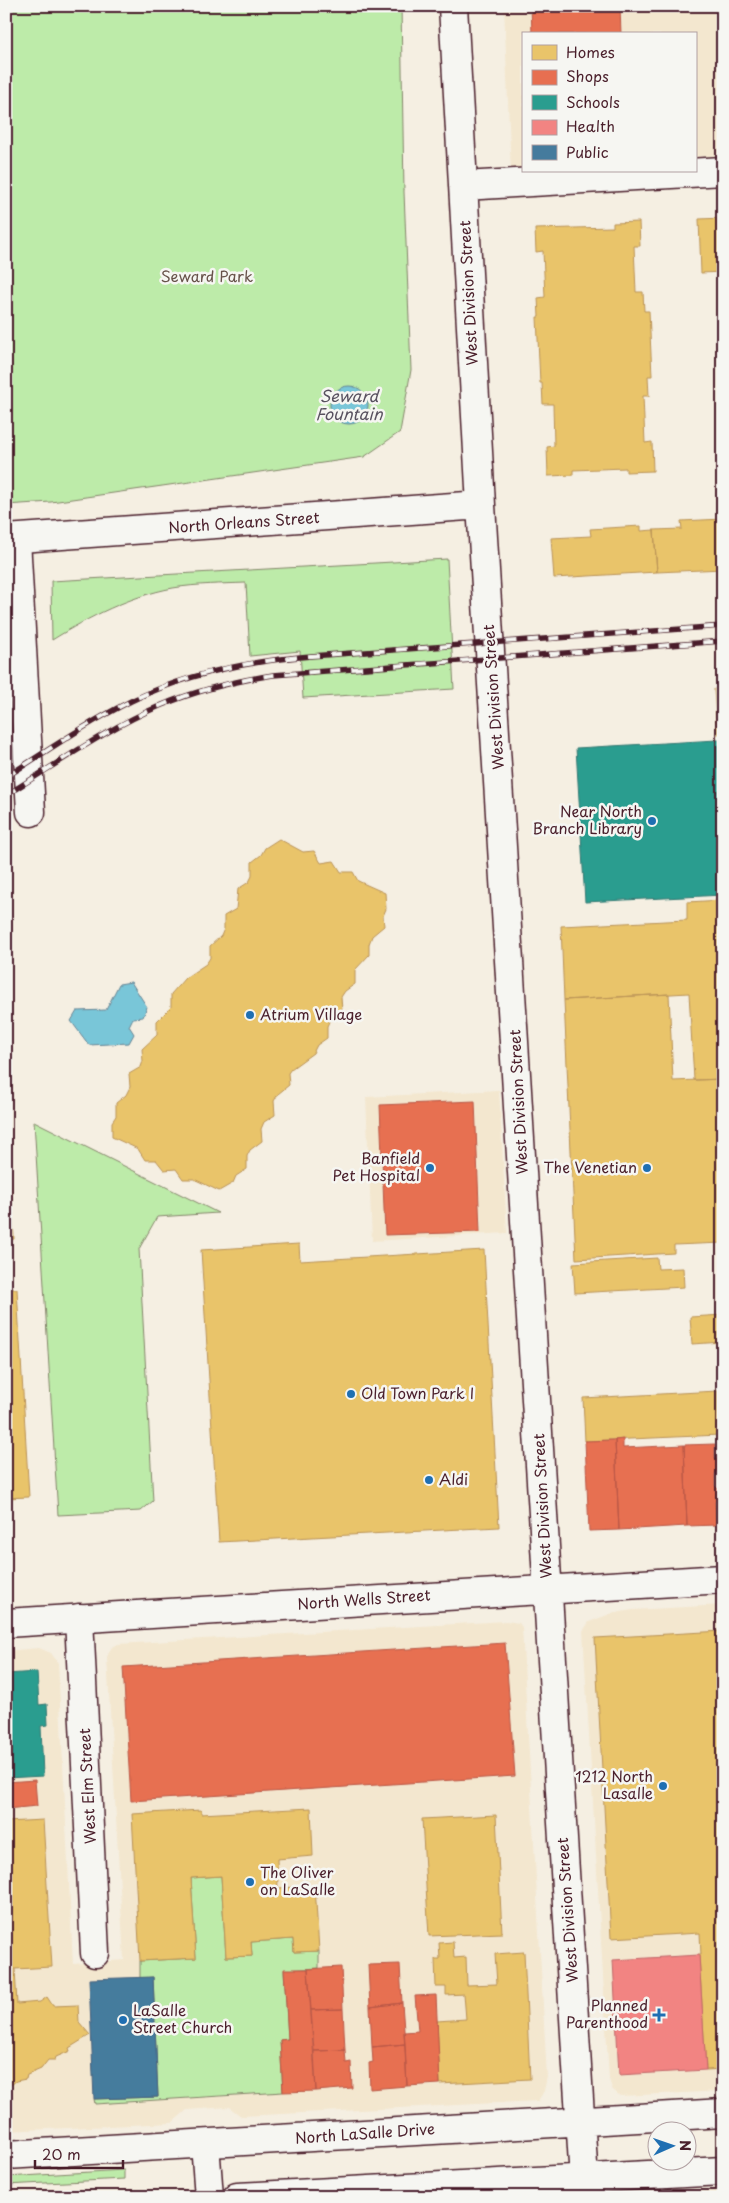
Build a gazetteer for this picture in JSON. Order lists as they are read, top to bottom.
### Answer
{
  "streets": {
    "main road": [
      "West Division Street",
      "North Orleans Street",
      "North Wells Street",
      "West Elm Street",
      "North LaSalle Drive"
    ]
  },
  "crossings": [
    ["West Division Street", "North Orleans Street"],
    ["West Division Street", "North Wells Street"],
    ["West Division Street", "North LaSalle Drive"],
    ["North Wells Street", "West Elm Street"]
  ],
  "water": ["Seward Fountain"],
  "parks": ["Seward Park"],
  "places": {
    "other": [
      "Near North Branch Library",
      "Atrium Village",
      "Banfield Pet Hospital",
      "The Venetian",
      "Old Town Park I",
      "Aldi",
      "1212 North Lasalle",
      "The Oliver on LaSalle",
      "LaSalle Street Church"
    ],
    "health": ["Planned Parenthood"]
  },
  "legend": [
    "Homes",
    "Shops",
    "Schools",
    "Health",
    "Public"
  ],
  "scale_bar": "20 m",
  "north": "right"
}
